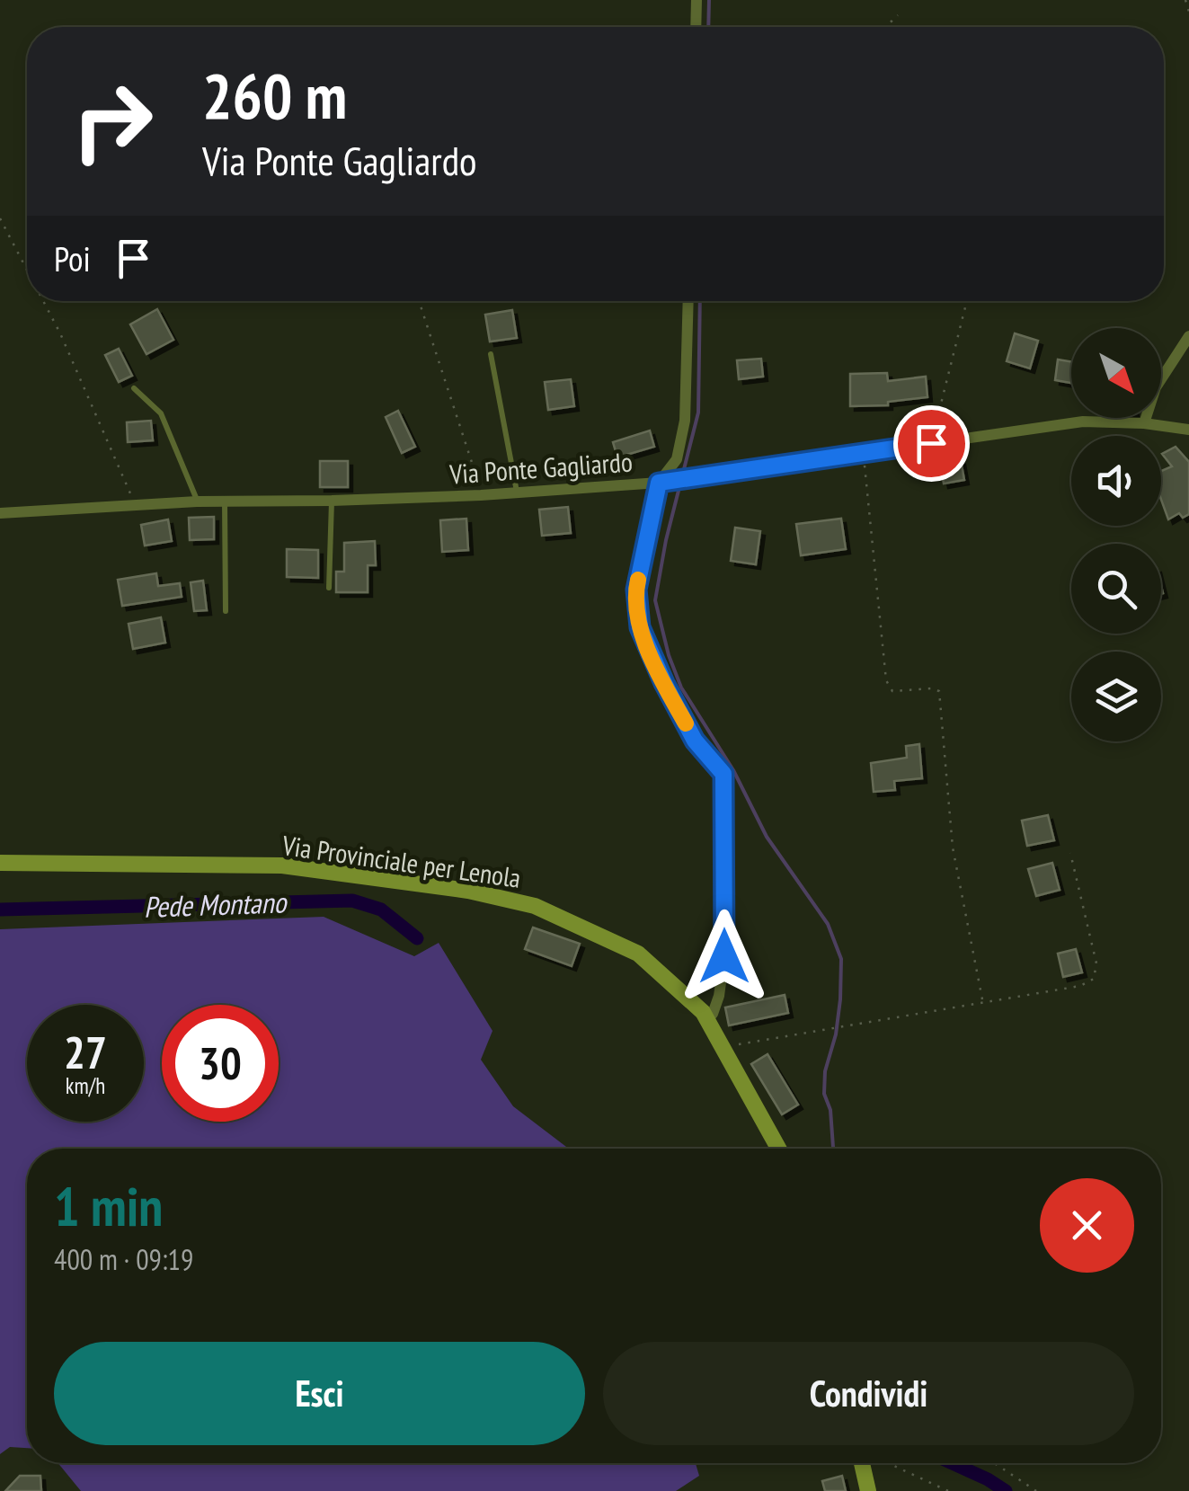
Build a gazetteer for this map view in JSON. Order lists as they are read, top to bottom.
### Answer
{
  "streets": {
    "main road": ["Via Provinciale per Lenola"],
    "street": ["Via Ponte Gagliardo"]
  },
  "water": ["Pede Montano"],
  "north": "bottom right",
  "page": {
    "turn": ["260 m", "Via Ponte Gagliardo"],
    "then": "Poi",
    "speed": "27 km/h",
    "limit": "30",
    "heading": ["1 min", "400 m · 09:19"],
    "buttons": ["Esci", "Condividi"]
  }
}
